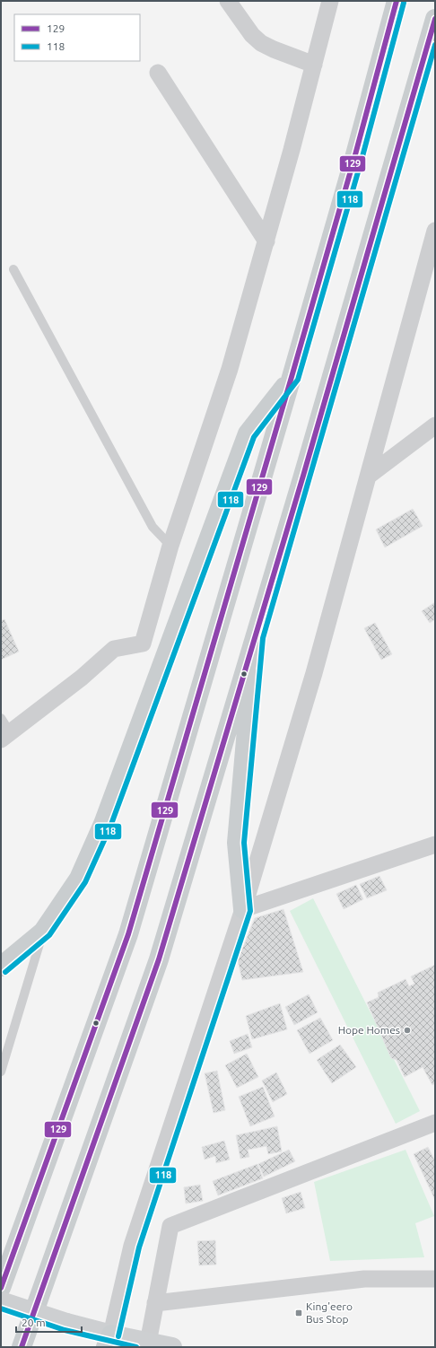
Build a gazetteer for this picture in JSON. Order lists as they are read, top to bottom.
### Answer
{
  "places": {
    "other": ["Hope Homes"],
    "transit": ["King'eero Bus Stop"]
  },
  "lines": ["transit line 129", "transit line 118"],
  "legend": ["129", "118"],
  "scale_bar": "20 m"
}
